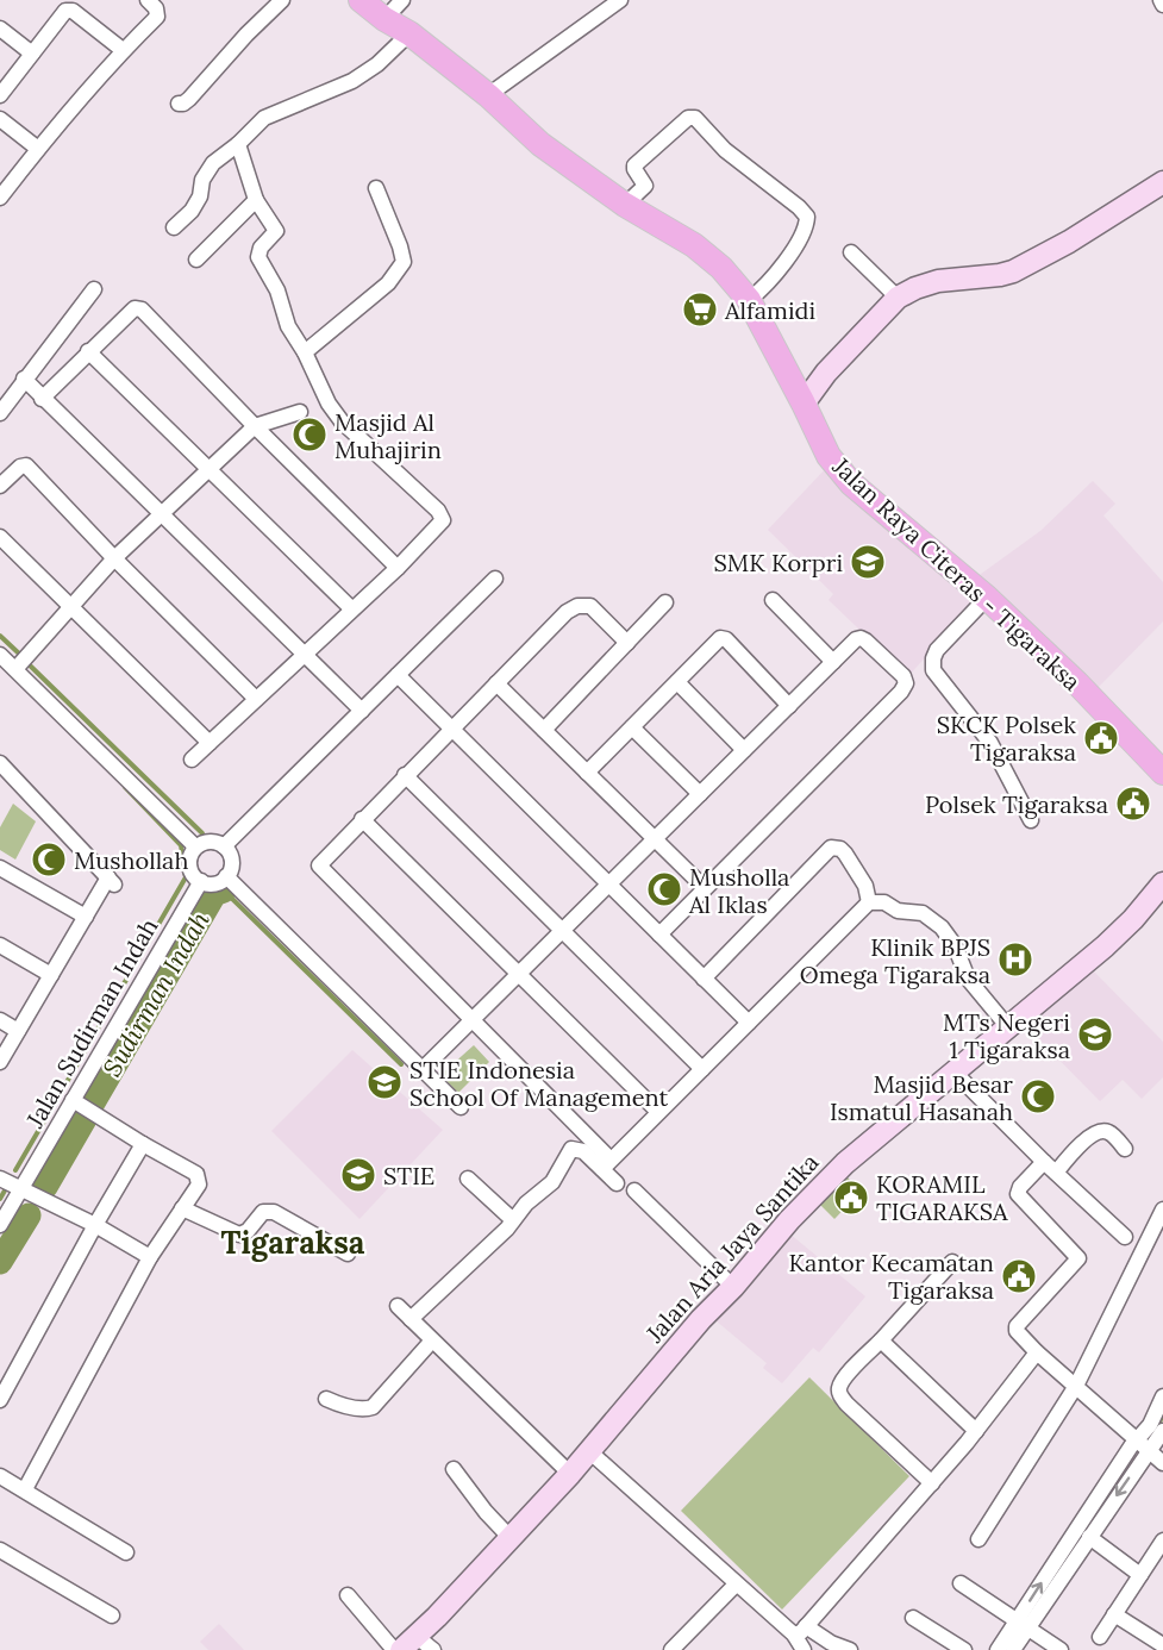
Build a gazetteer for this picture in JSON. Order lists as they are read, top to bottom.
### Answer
{
  "streets": {
    "main road": ["Jalan Raya Citeras - Tigaraksa"],
    "street": ["Jalan Sudirman Indah", "Jalan Aria Jaya Santika"]
  },
  "districts": ["Tigaraksa"],
  "water": ["Sudirman Indah"],
  "places": {
    "supermarket": ["Alfamidi"],
    "mosque": [
      "Masjid Al Muhajirin",
      "Mushollah",
      "Musholla Al Iklas",
      "Masjid Besar Ismatul Hasanah"
    ],
    "school or university": [
      "SMK Korpri",
      "MTs Negeri 1 Tigaraksa",
      "STIE Indonesia School Of Management",
      "STIE"
    ],
    "public building": [
      "SKCK Polsek Tigaraksa",
      "Polsek Tigaraksa",
      "KORAMIL TIGARAKSA",
      "Kantor Kecamatan Tigaraksa"
    ],
    "hospital": ["Klinik BPJS Omega Tigaraksa"]
  }
}
